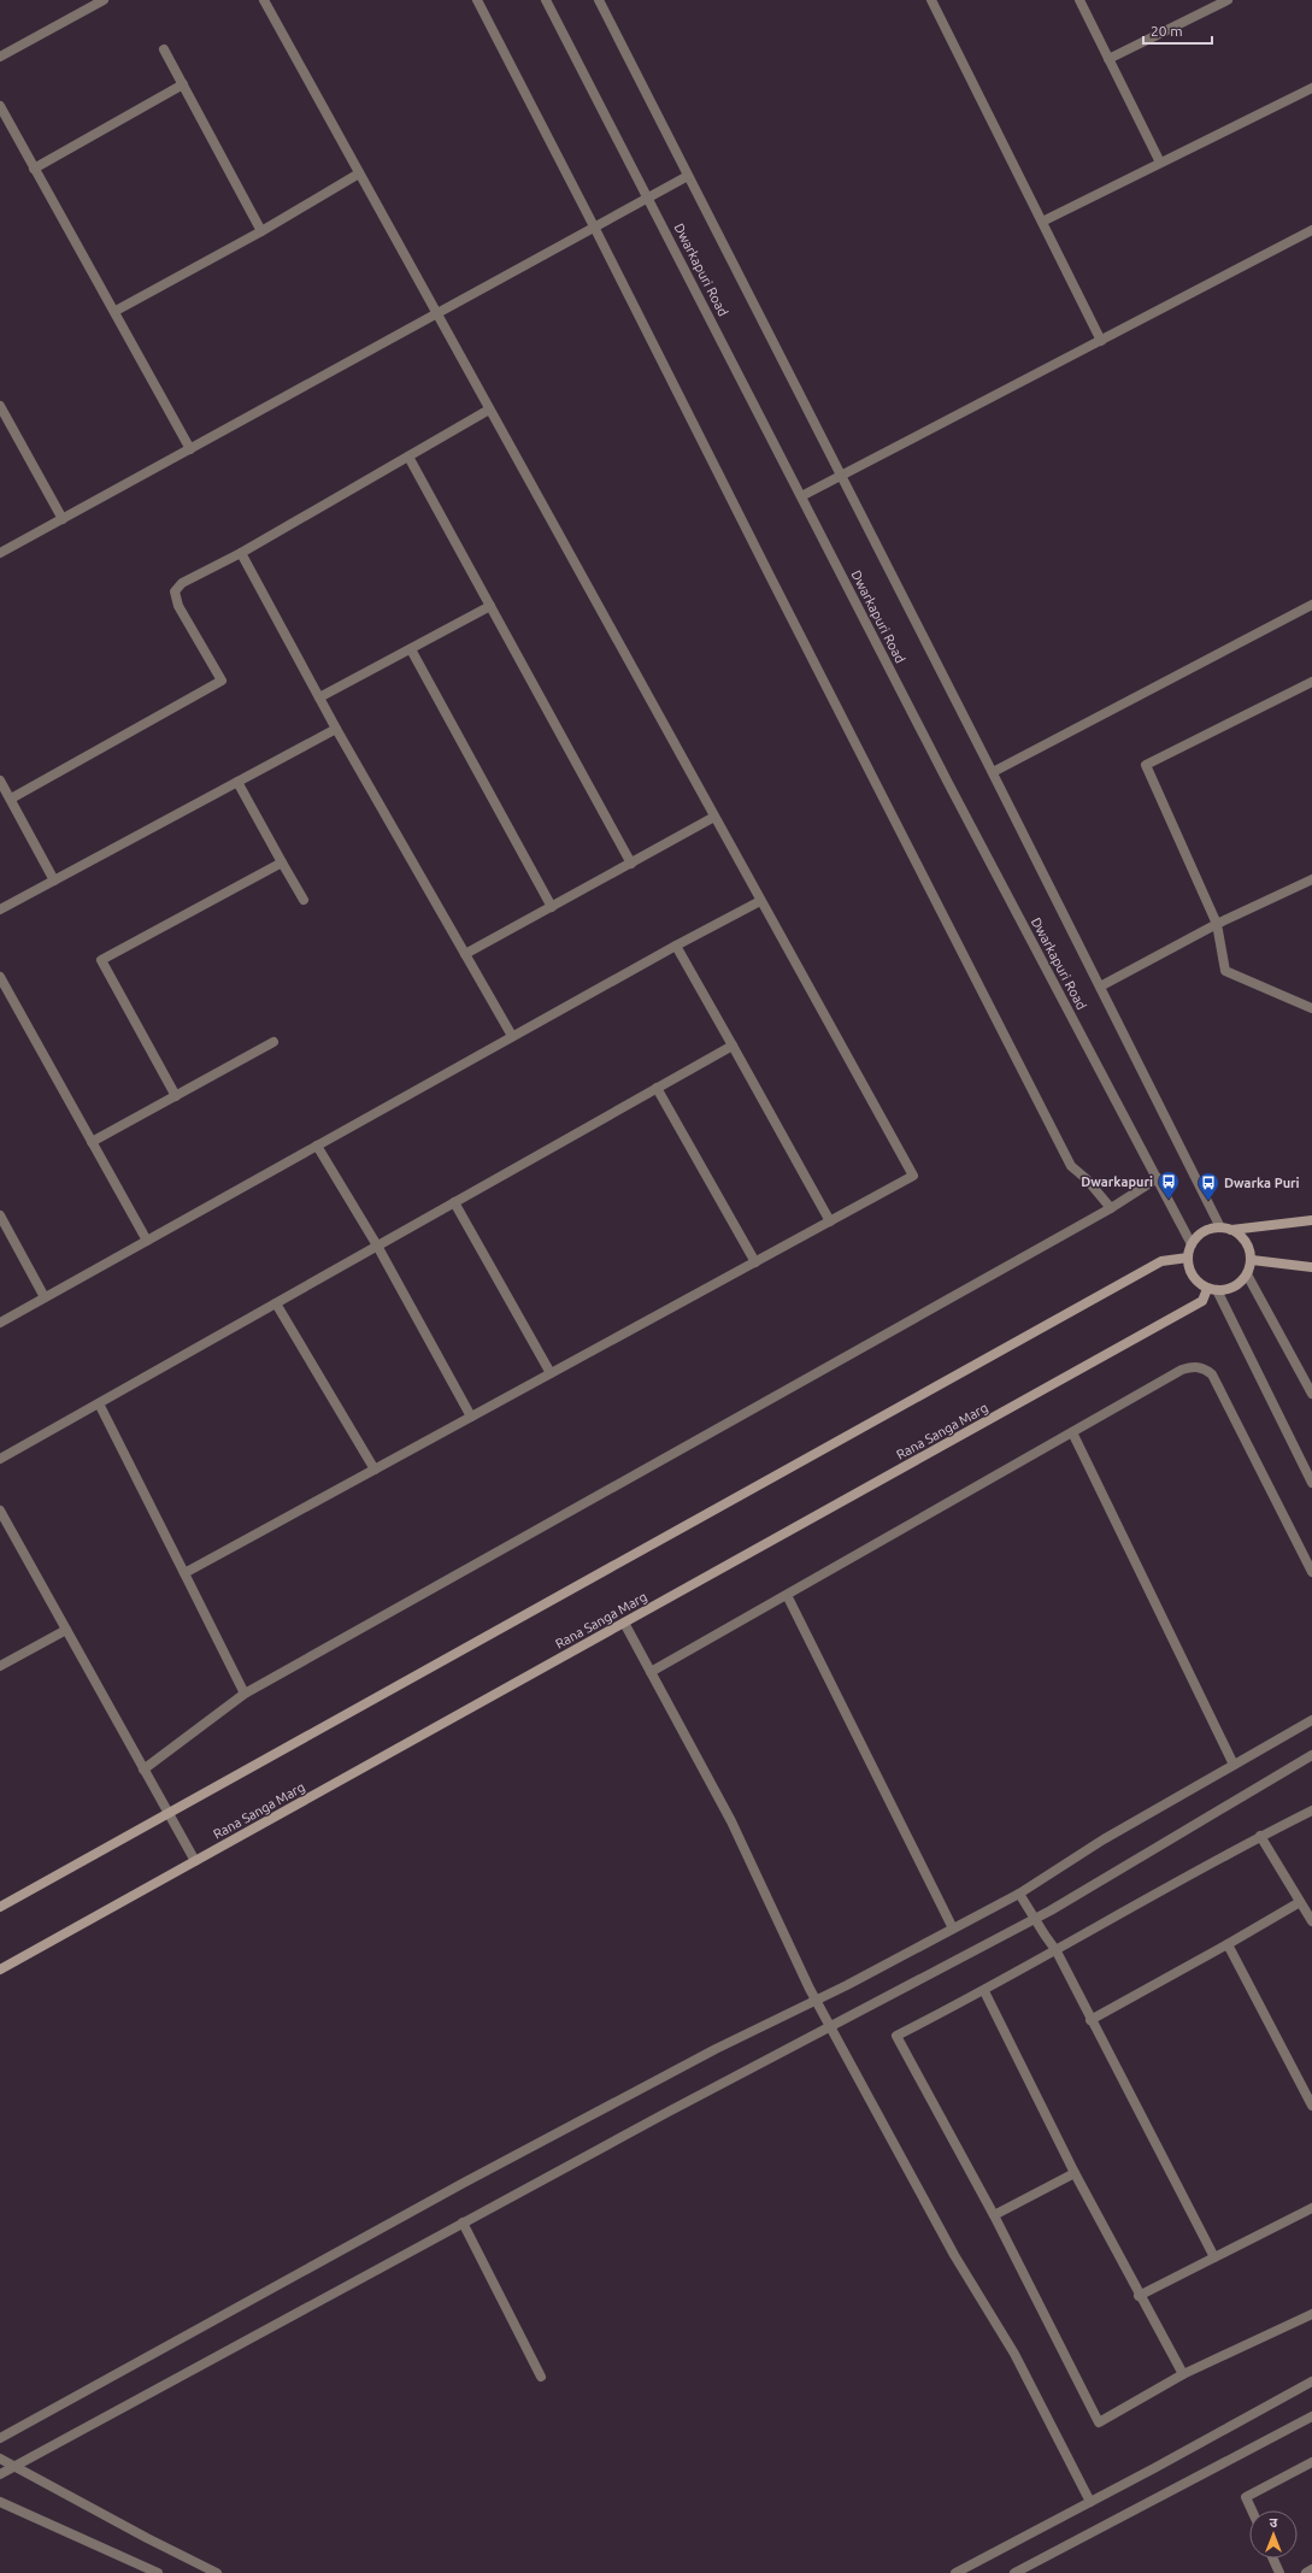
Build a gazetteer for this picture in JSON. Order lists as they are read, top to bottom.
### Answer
{
  "streets": {
    "main road": ["Rana Sanga Marg"],
    "street": ["Dwarkapuri Road"]
  },
  "crossings": [
    ["Dwarkapuri Road", "Rana Sanga Marg"]
  ],
  "places": {
    "bus stop": ["Dwarkapuri", "Dwarka Puri"]
  },
  "scale_bar": "20 m",
  "north": "top"
}
